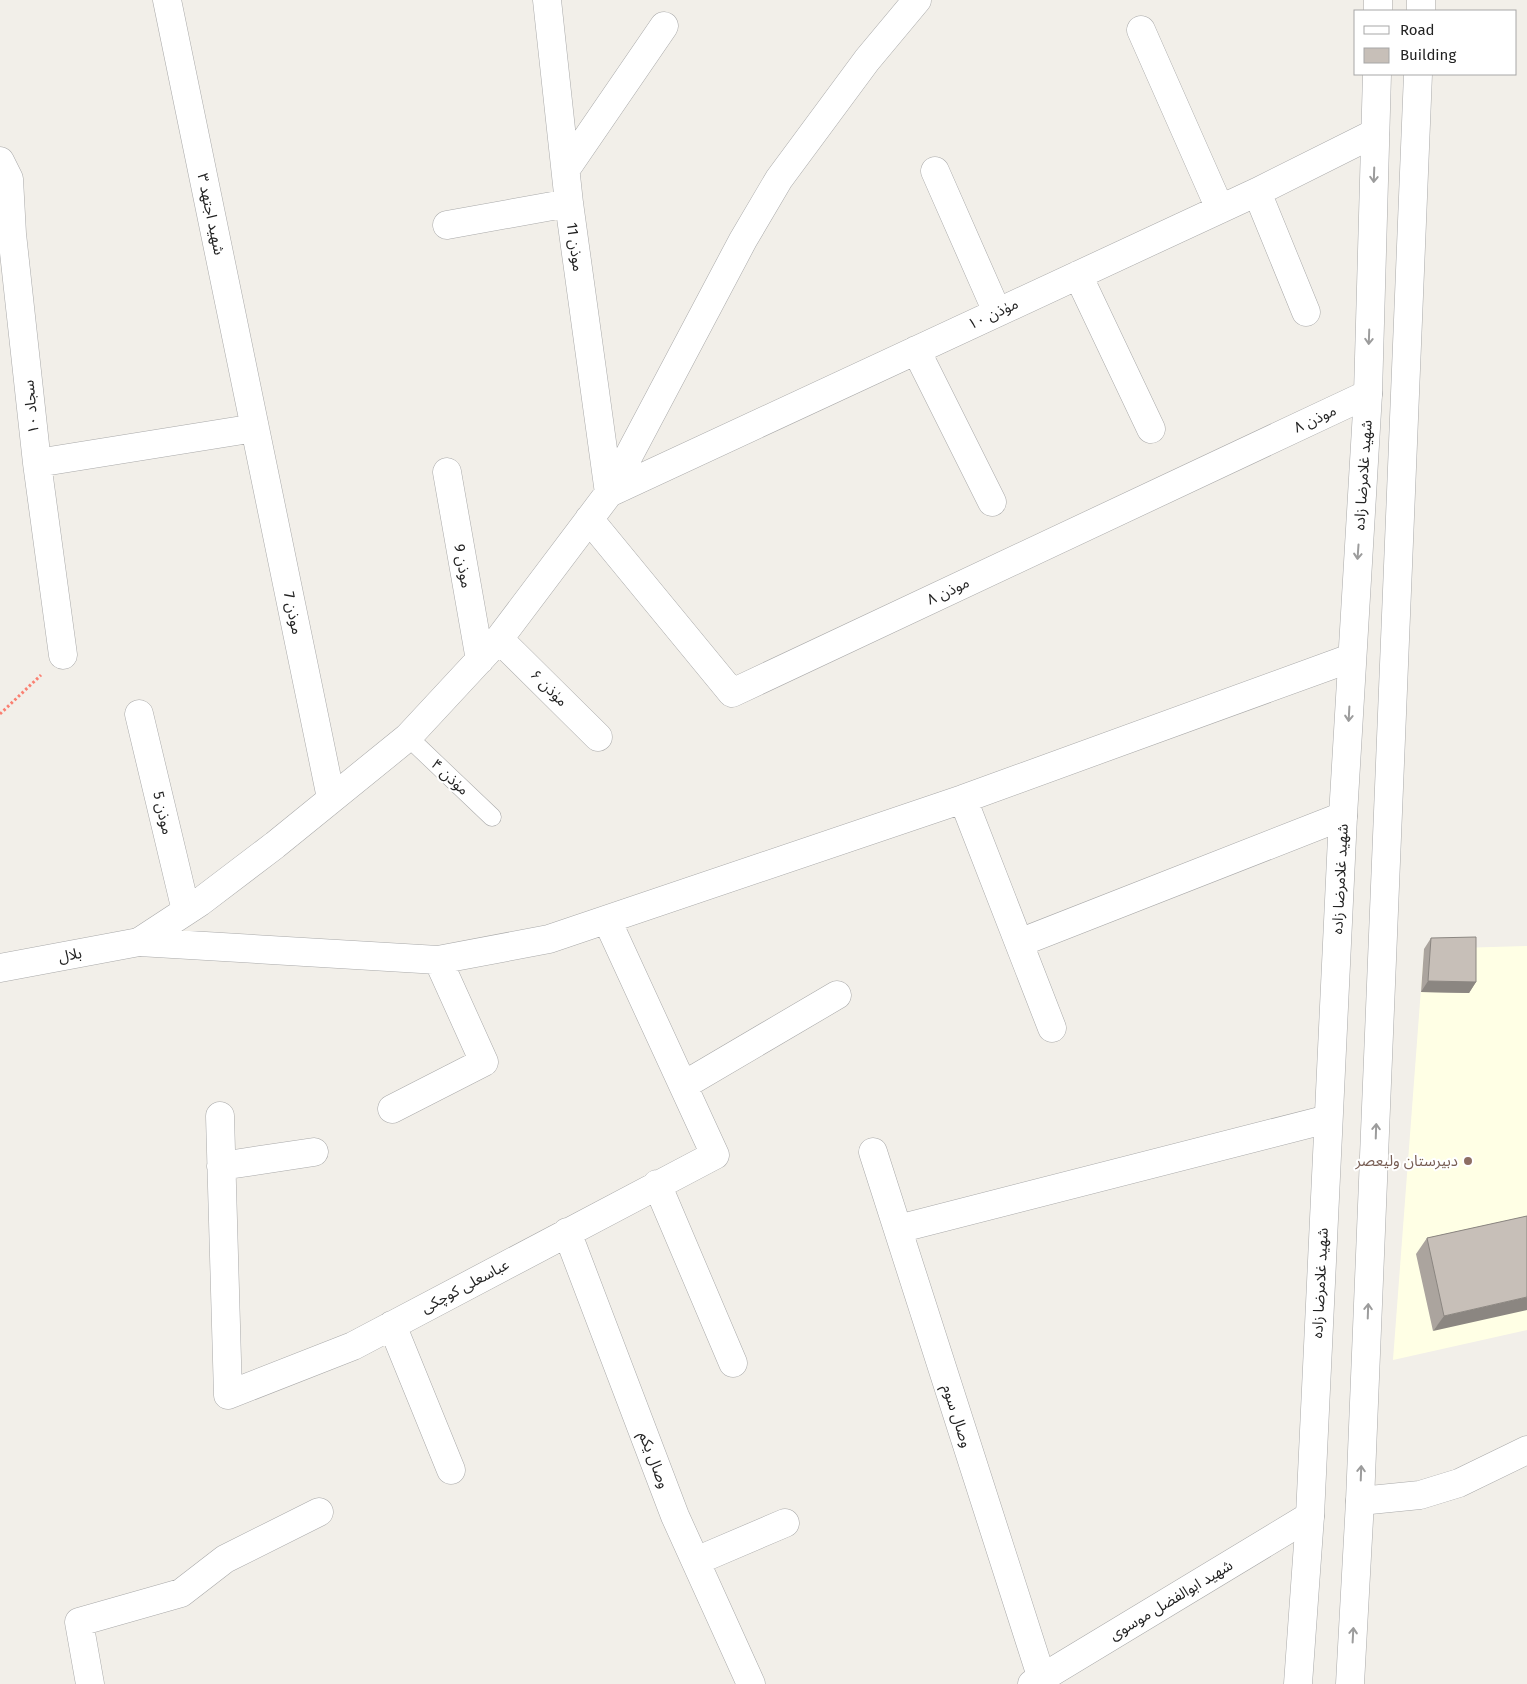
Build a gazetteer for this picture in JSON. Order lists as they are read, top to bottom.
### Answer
{
  "streets": {
    "street": [
      "شهید اجتهد ۳",
      "موذن 11",
      "موٰذن ۱۰",
      "سجاد ۱۰",
      "موذن ۸",
      "شهید غلامرضا زاده",
      "موذن 9",
      "موذن 7",
      "موٰذن ۶",
      "موذن 5",
      "بلال",
      "عباسعلی کوچکی",
      "وصال سوم",
      "وصال یکم",
      "شهید ابوالفضل موسوی"
    ],
    "lane": ["موٰذن ۴"]
  },
  "crossings": [
    ["شهید اجتهد ۳", "موذن 7"],
    ["موذن 11", "موٰذن ۱۰"],
    ["موٰذن ۱۰", "شهید غلامرضا زاده"],
    ["موذن ۸", "شهید غلامرضا زاده"],
    ["شهید غلامرضا زاده", "شهید ابوالفضل موسوی"],
    ["عباسعلی کوچکی", "وصال یکم"],
    ["وصال سوم", "شهید ابوالفضل موسوی"]
  ],
  "places": ["دبیرستان ولیعصر"],
  "legend": ["Road", "Building"]
}
